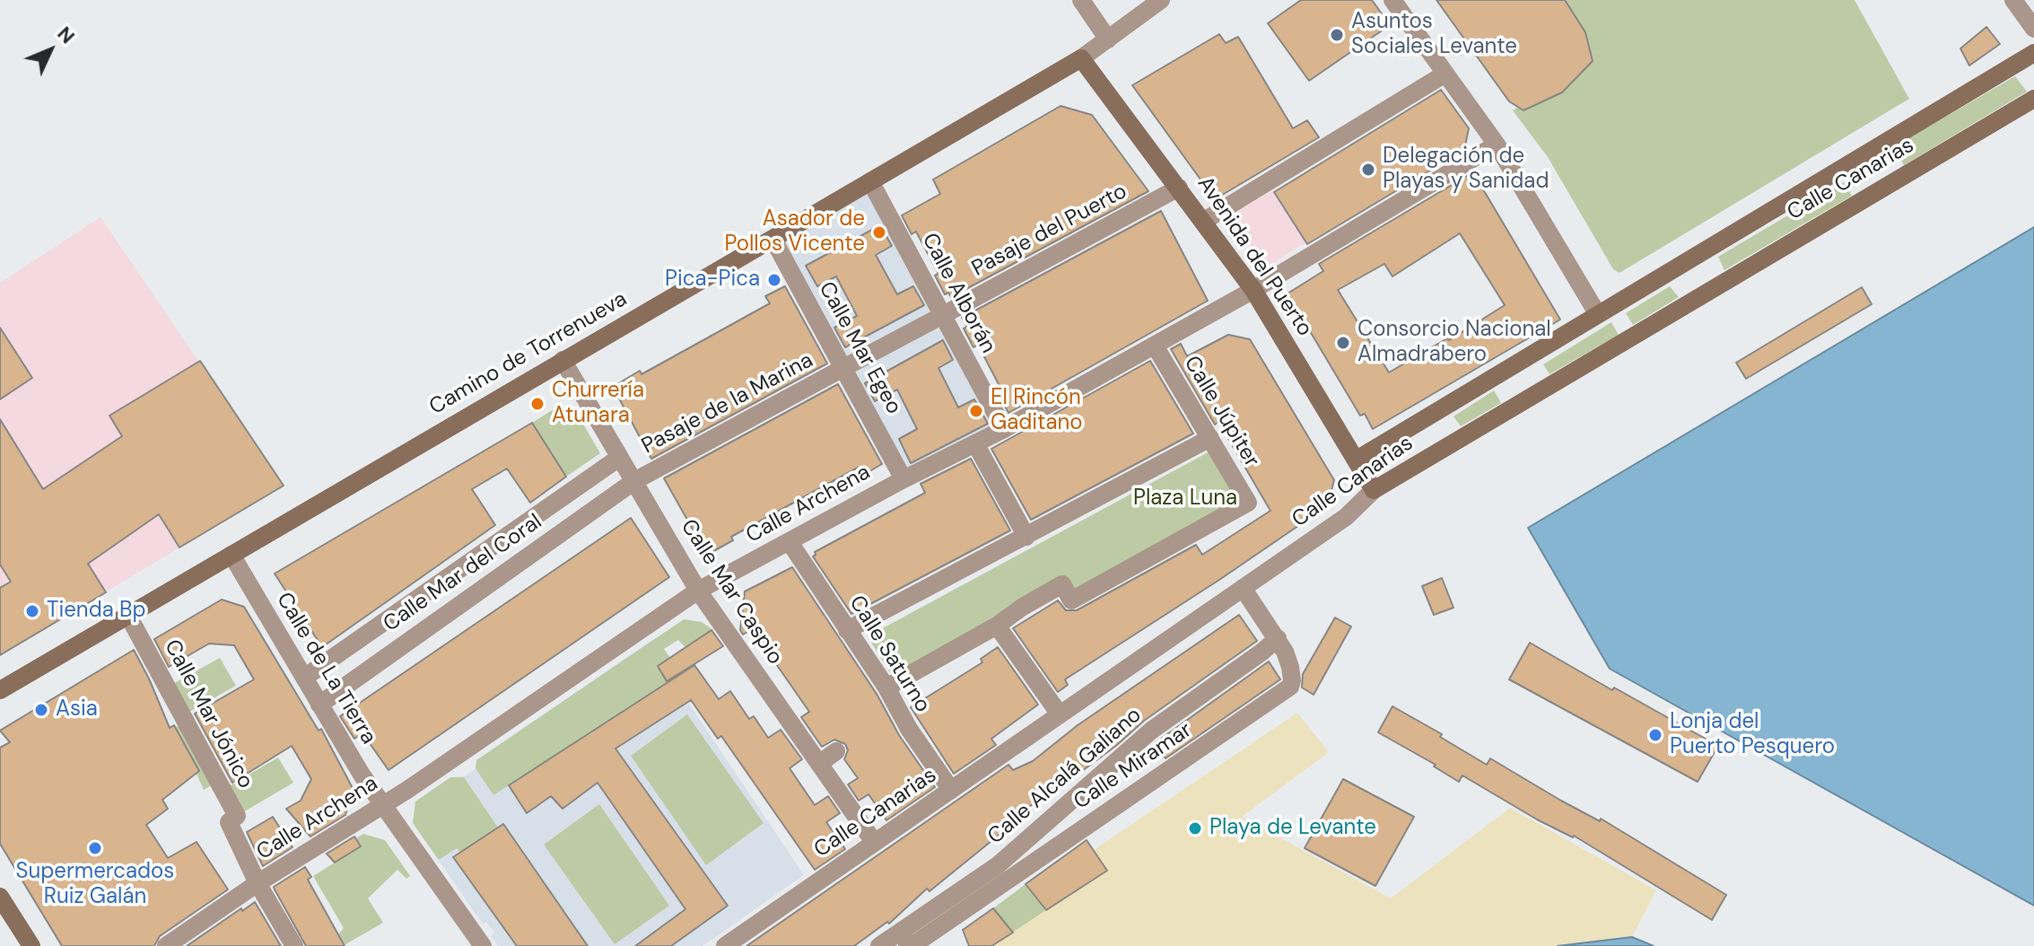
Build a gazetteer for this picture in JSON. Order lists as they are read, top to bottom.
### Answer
{
  "streets": {
    "main road": ["Calle Canarias", "Avenida del Puerto", "Camino de Torrenueva"],
    "street": [
      "Pasaje del Puerto",
      "Calle Alborán",
      "Calle Mar Egeo",
      "Pasaje de la Marina",
      "Calle Júpiter",
      "Calle Archena",
      "Calle Mar del Coral",
      "Calle Mar Caspio",
      "Calle Saturno",
      "Calle de La Tierra",
      "Calle Mar Jónico",
      "Calle Miramar",
      "Calle Alcalá Galiano"
    ]
  },
  "crossings": [
    ["Calle Canarias", "Avenida del Puerto"],
    ["Calle Canarias", "Calle Mar Caspio"],
    ["Calle Canarias", "Calle Saturno"],
    ["Calle Canarias", "Calle Miramar"],
    ["Pasaje del Puerto", "Avenida del Puerto"],
    ["Pasaje del Puerto", "Calle Alborán"],
    ["Pasaje del Puerto", "Calle Mar Egeo"],
    ["Pasaje del Puerto", "Pasaje de la Marina"],
    ["Avenida del Puerto", "Camino de Torrenueva"],
    ["Avenida del Puerto", "Calle Archena"],
    ["Calle Alborán", "Camino de Torrenueva"],
    ["Calle Alborán", "Calle Archena"],
    ["Calle Mar Egeo", "Camino de Torrenueva"],
    ["Calle Mar Egeo", "Pasaje de la Marina"],
    ["Calle Mar Egeo", "Calle Archena"],
    ["Camino de Torrenueva", "Calle Mar Caspio"],
    ["Camino de Torrenueva", "Calle de La Tierra"],
    ["Camino de Torrenueva", "Calle Mar Jónico"],
    ["Pasaje de la Marina", "Calle Mar del Coral"],
    ["Pasaje de la Marina", "Calle Mar Caspio"],
    ["Calle Júpiter", "Calle Archena"],
    ["Calle Archena", "Calle Mar Caspio"],
    ["Calle Archena", "Calle Saturno"],
    ["Calle Archena", "Calle de La Tierra"],
    ["Calle Archena", "Calle Mar Jónico"],
    ["Calle Mar del Coral", "Calle Mar Caspio"],
    ["Calle Mar del Coral", "Calle de La Tierra"],
    ["Calle Miramar", "Calle Alcalá Galiano"]
  ],
  "parks": ["Plaza Luna"],
  "places": [
    "Asuntos Sociales Levante",
    "Delegación de Playas y Sanidad",
    "Asador de Pollos Vicente",
    "Pica-Pica",
    "Consorcio Nacional Almadrabero",
    "Churrería Atunara",
    "El Rincón Gaditano",
    "Tienda Bp",
    "Asia",
    "Lonja del Puerto Pesquero",
    "Playa de Levante",
    "Supermercados Ruiz Galán"
  ],
  "north": "top right"
}
